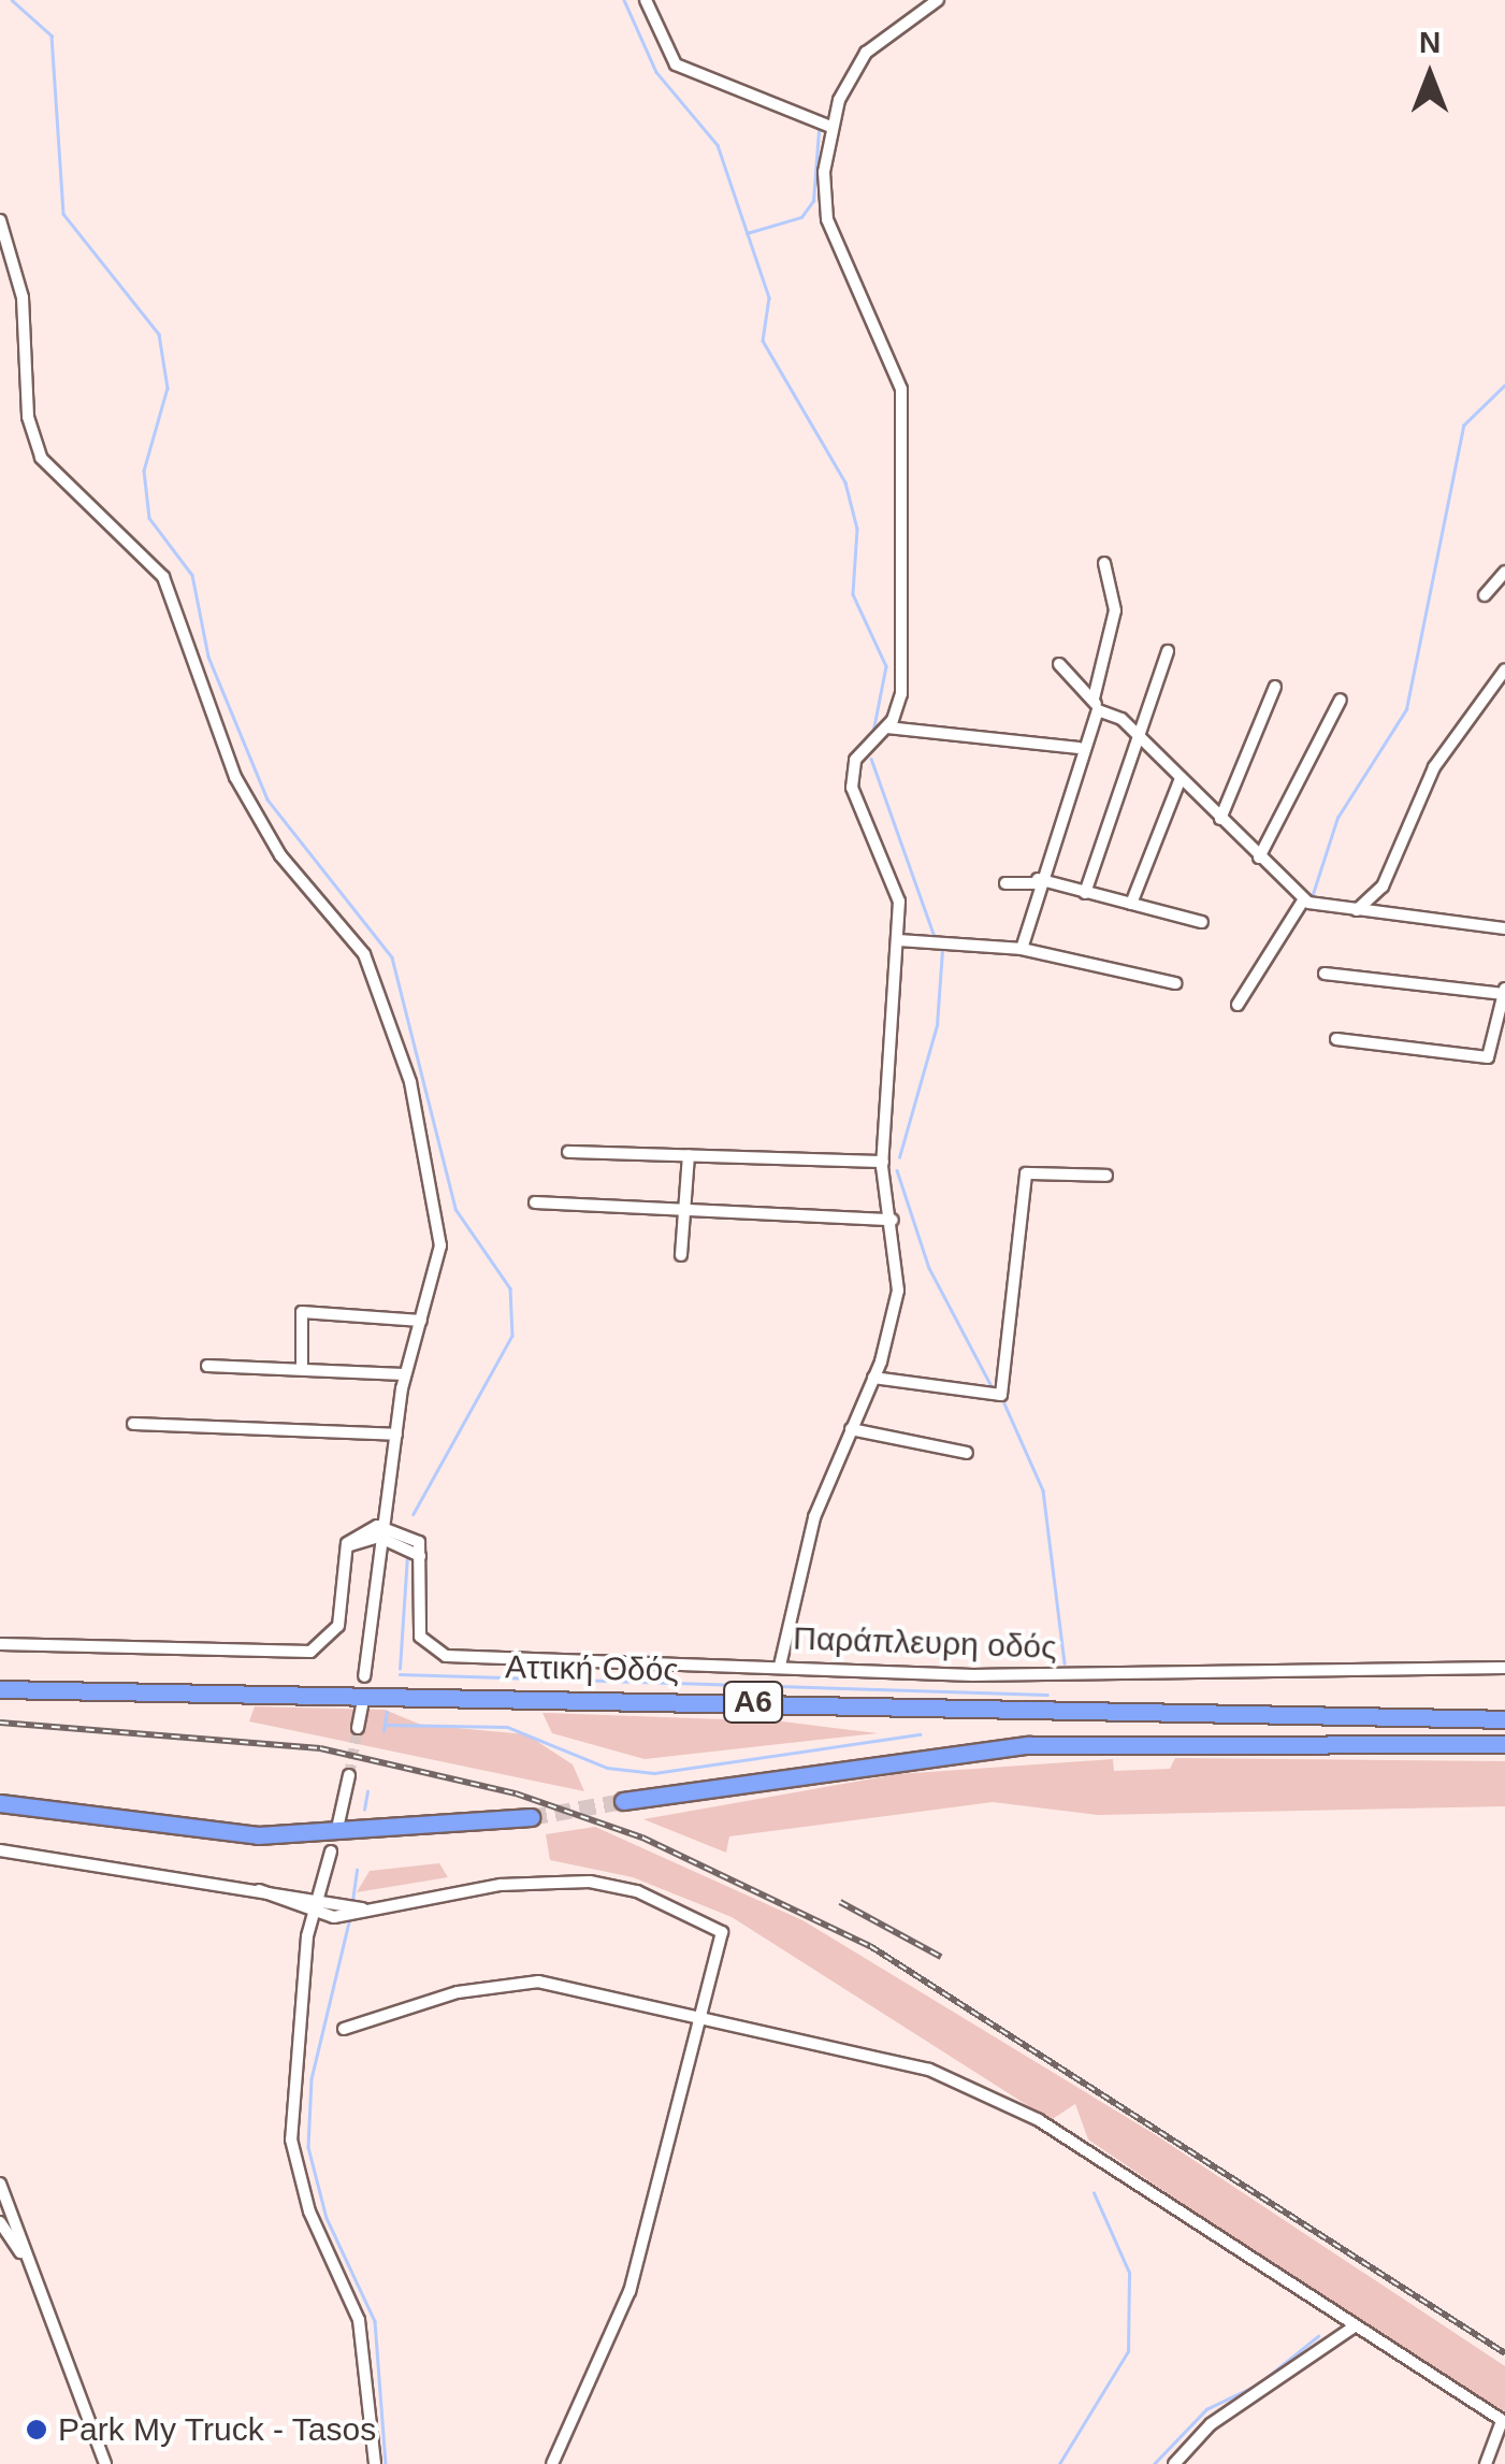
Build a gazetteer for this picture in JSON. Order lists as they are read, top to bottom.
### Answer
{
  "streets": {
    "highway": ["Αττική Οδός", "Α6"],
    "street": ["Παράπλευρη οδός"]
  },
  "places": ["Park My Truck - Tasos"],
  "north": "top"
}
